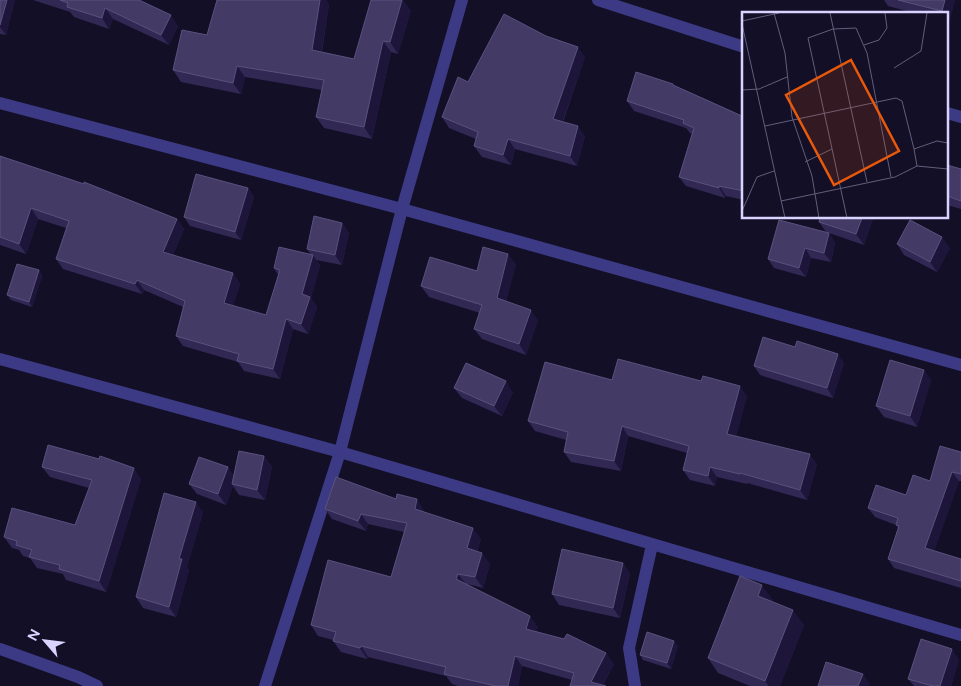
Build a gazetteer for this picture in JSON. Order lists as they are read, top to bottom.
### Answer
{
  "north": "top left"
}
